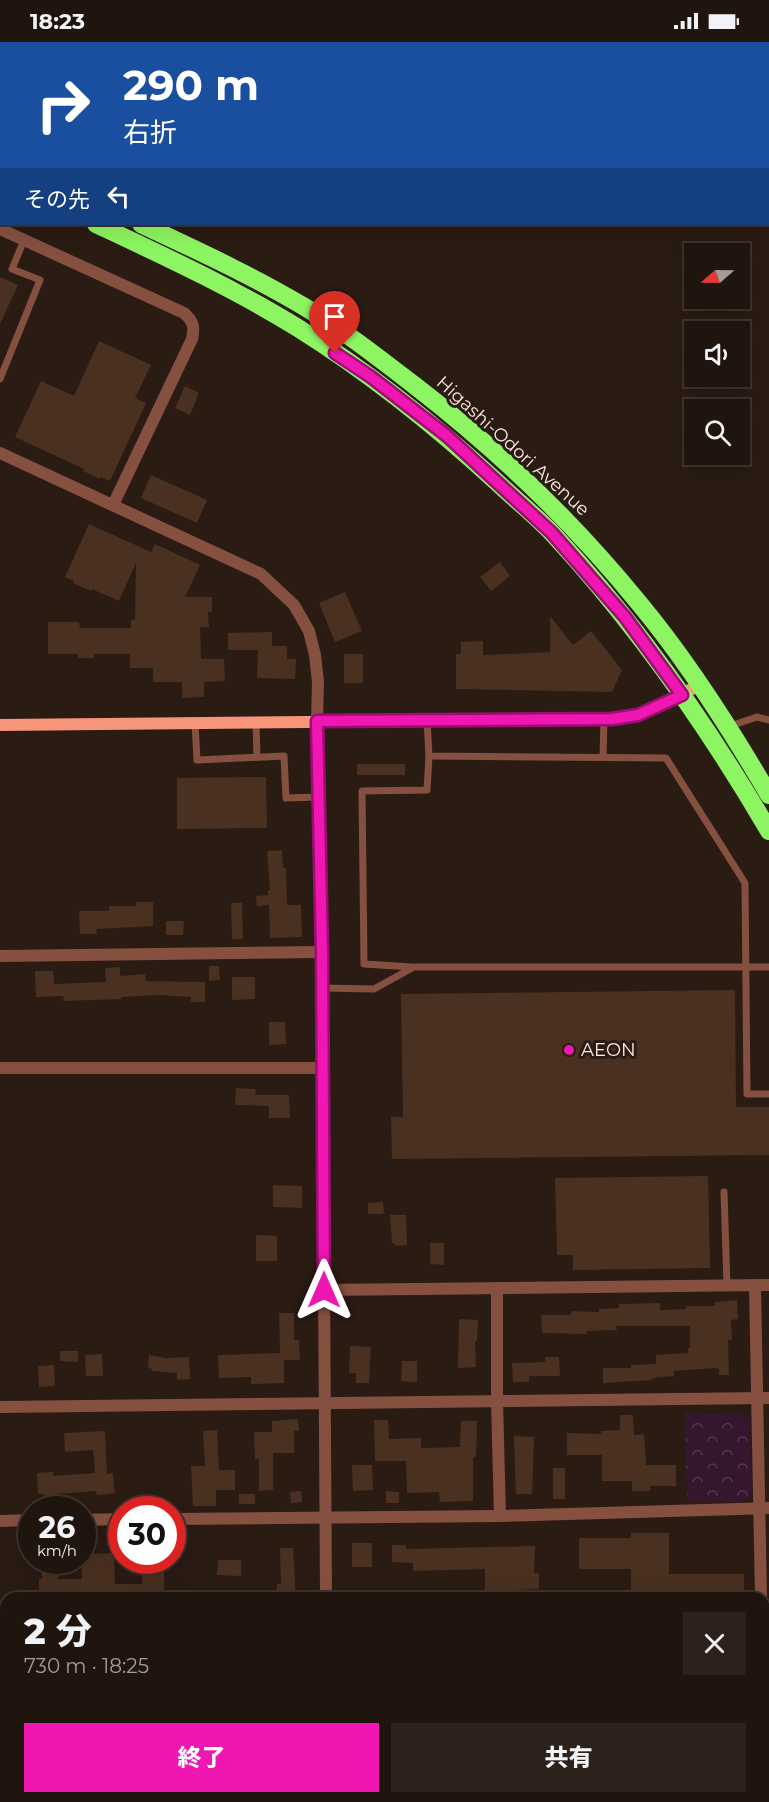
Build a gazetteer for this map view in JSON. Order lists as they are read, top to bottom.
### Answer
{
  "streets": {
    "highway": ["Higashi-Odori Avenue"]
  },
  "places": ["AEON"],
  "north": "left",
  "page": {
    "status": "18:23",
    "turn": ["290 m", "右折"],
    "then": "その先",
    "speed": "26 km/h",
    "limit": "30",
    "heading": ["2 分", "730 m · 18:25"],
    "buttons": ["終了", "共有"]
  }
}
